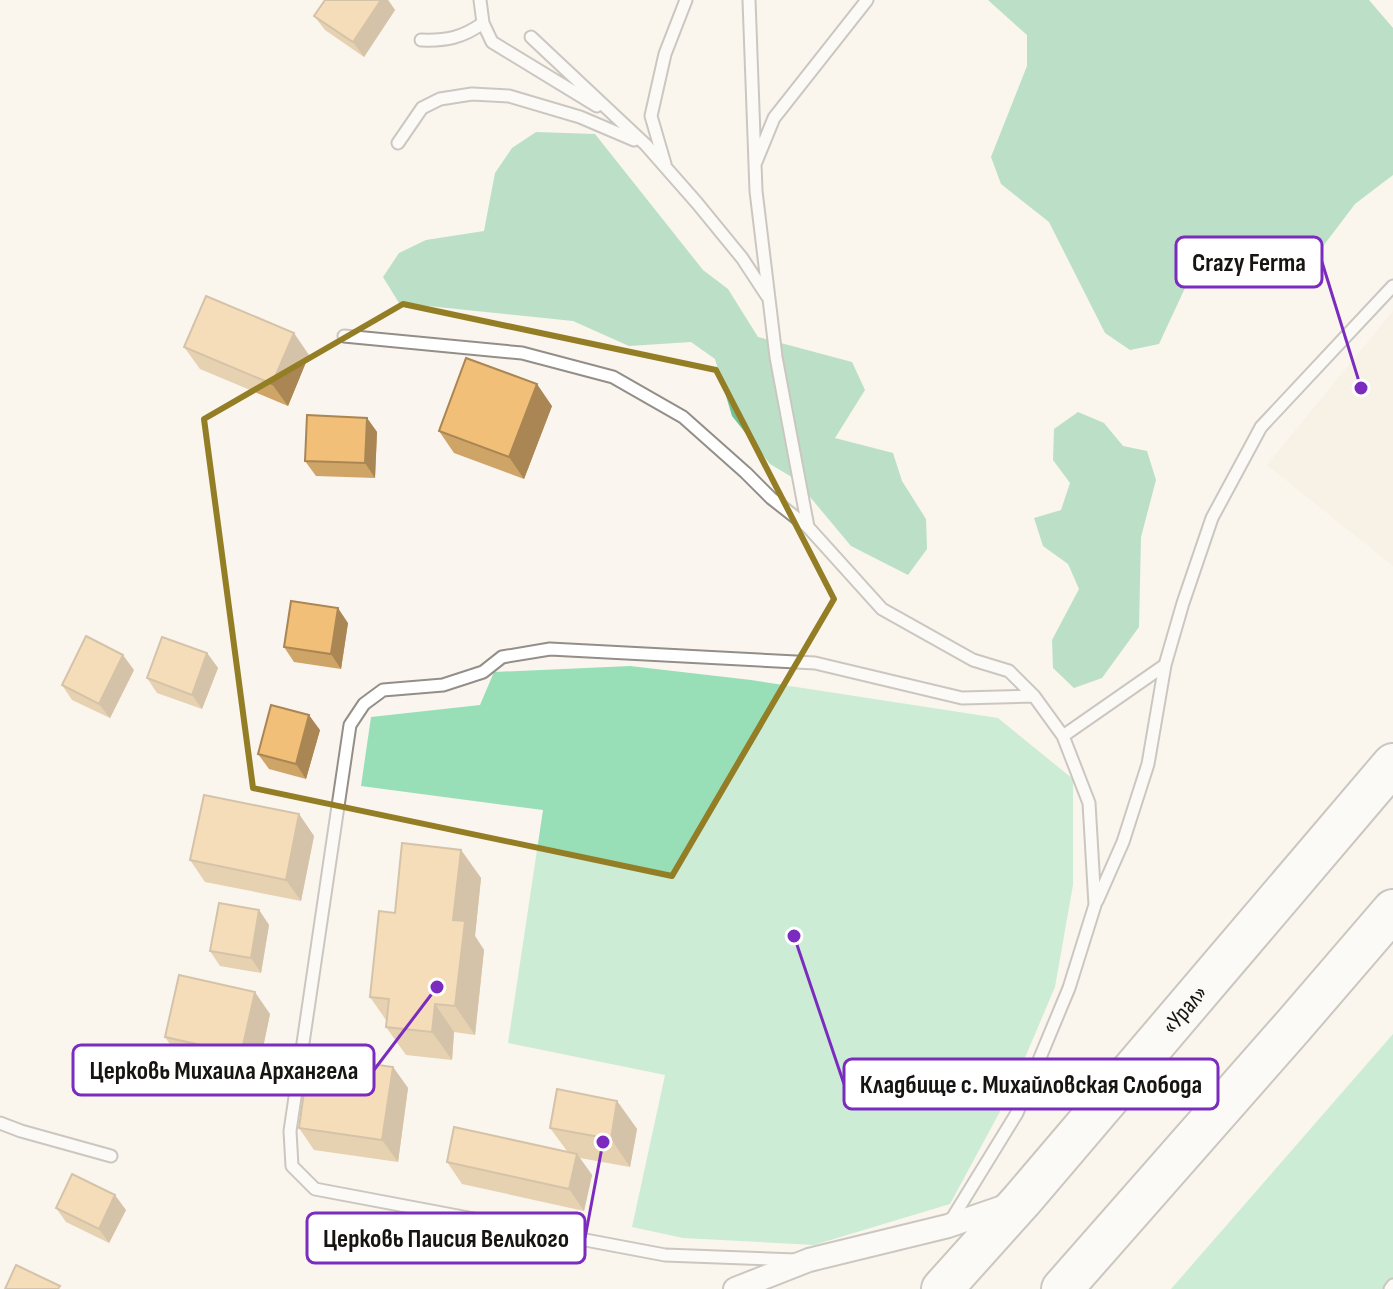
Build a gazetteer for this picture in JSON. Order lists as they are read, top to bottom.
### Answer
{
  "streets": {
    "highway": ["«Урал»"]
  },
  "places": [
    "Crazy Ferma",
    "Кладбище с. Михайловская Слобода",
    "Церковь Михаила Архангела",
    "Церковь Паисия Великого"
  ]
}
